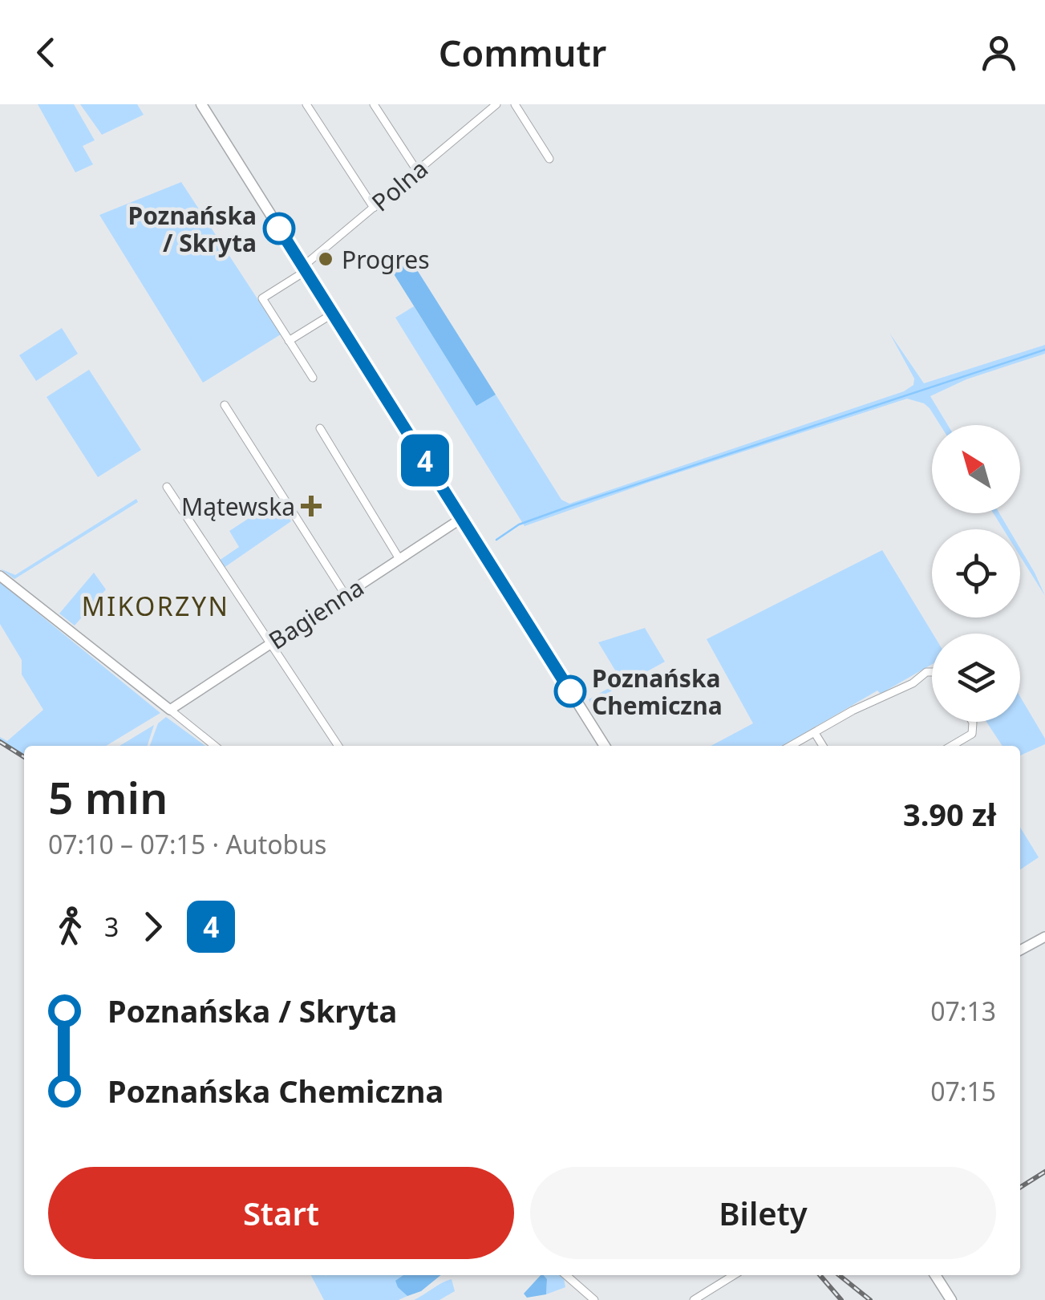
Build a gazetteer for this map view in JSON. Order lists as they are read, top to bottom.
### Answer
{
  "streets": {
    "street": ["Polna", "Bagienna"]
  },
  "districts": ["MIKORZYN"],
  "places": {
    "other": ["Poznańska / Skryta", "Progres", "Poznańska Chemiczna"],
    "health": ["Mątewska"]
  },
  "lines": ["bus line 4"],
  "north": "top left",
  "page": {
    "header": "Commutr",
    "on_map": "4",
    "heading": ["5 min", "07:10 – 07:15 · Autobus", "3.90 zł"],
    "legs": ["3", "4"],
    "list": [
      {
        "name": "Poznańska / Skryta",
        "value": "07:13"
      },
      {
        "name": "Poznańska Chemiczna",
        "value": "07:15"
      }
    ],
    "buttons": ["Start", "Bilety"]
  }
}
